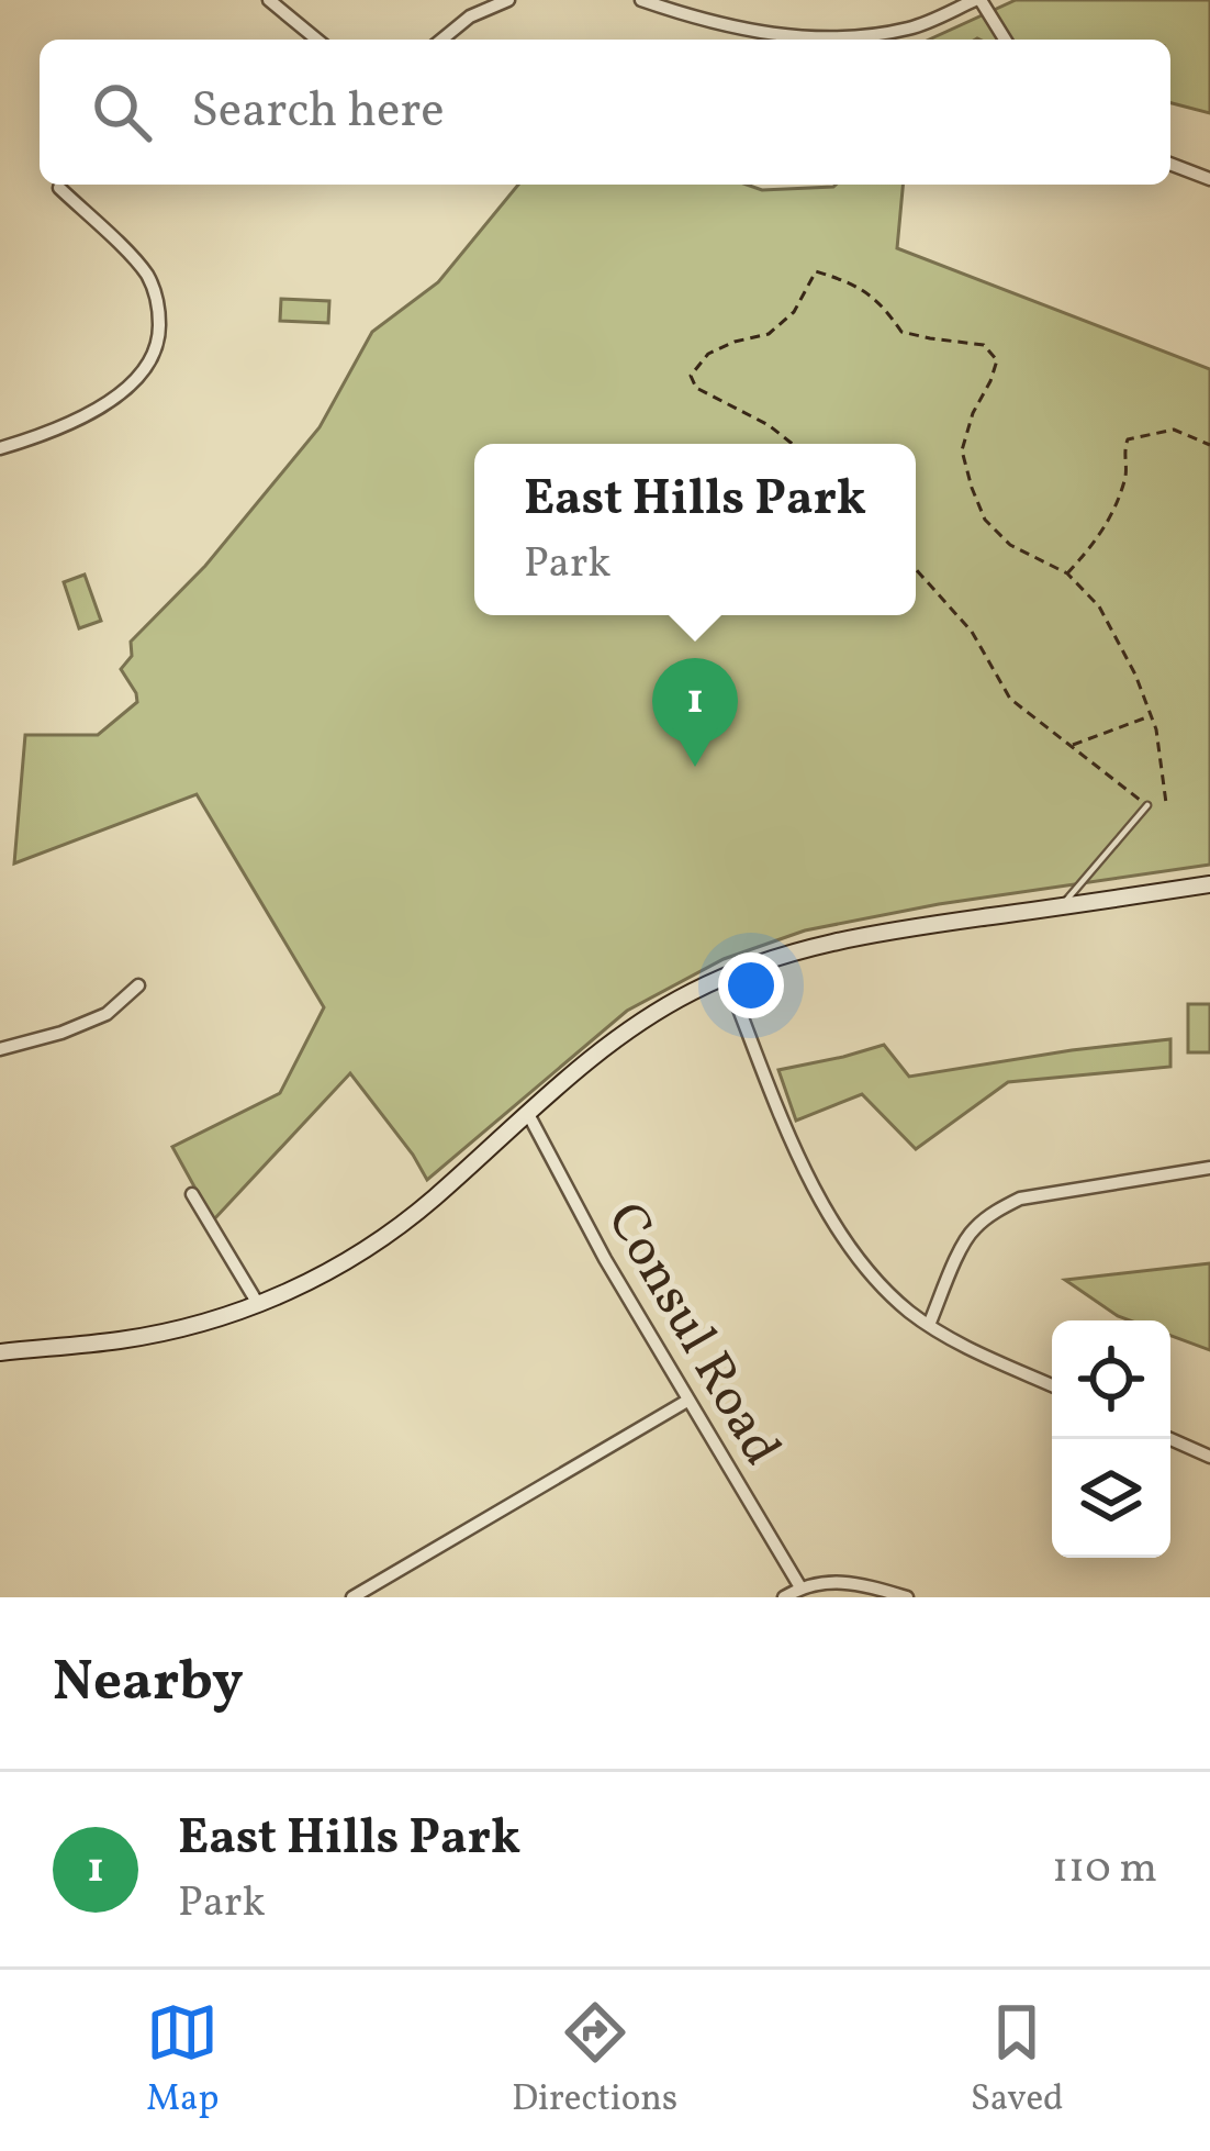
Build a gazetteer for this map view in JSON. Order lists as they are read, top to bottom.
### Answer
{
  "streets": {
    "street": ["Consul Road"]
  },
  "page": {
    "search": "Search here",
    "popup": ["East Hills Park", "Park"],
    "pins": "1",
    "heading": "Nearby",
    "list": [
      {
        "mark": "1",
        "name": "East Hills Park",
        "note": "Park",
        "value": "110 m"
      }
    ],
    "nav": ["Map", "Directions", "Saved"]
  }
}
